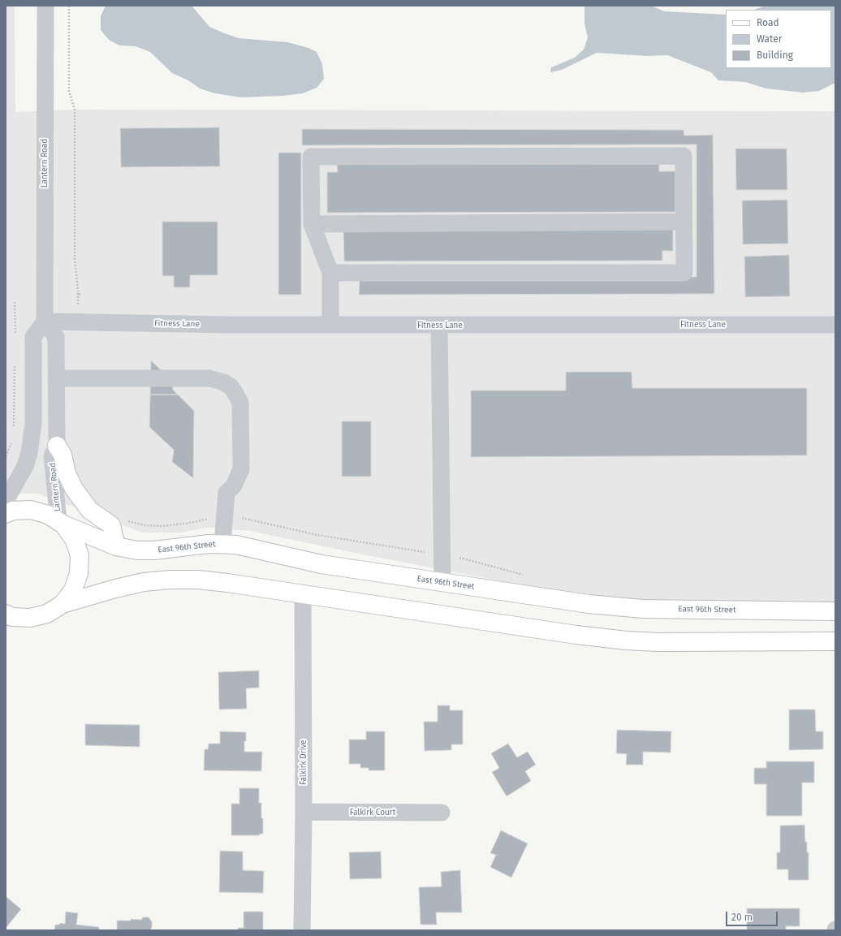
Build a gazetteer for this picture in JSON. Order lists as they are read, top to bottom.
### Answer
{
  "streets": {
    "main road": ["East 96th Street"],
    "street": [
      "Lantern Road",
      "Fitness Lane",
      "Falkirk Drive",
      "Falkirk Court"
    ]
  },
  "crossings": [
    ["Lantern Road", "Fitness Lane"],
    ["Lantern Road", "East 96th Street"],
    ["Falkirk Drive", "Falkirk Court"]
  ],
  "legend": ["Road", "Water", "Building"],
  "scale_bar": "20 m"
}
